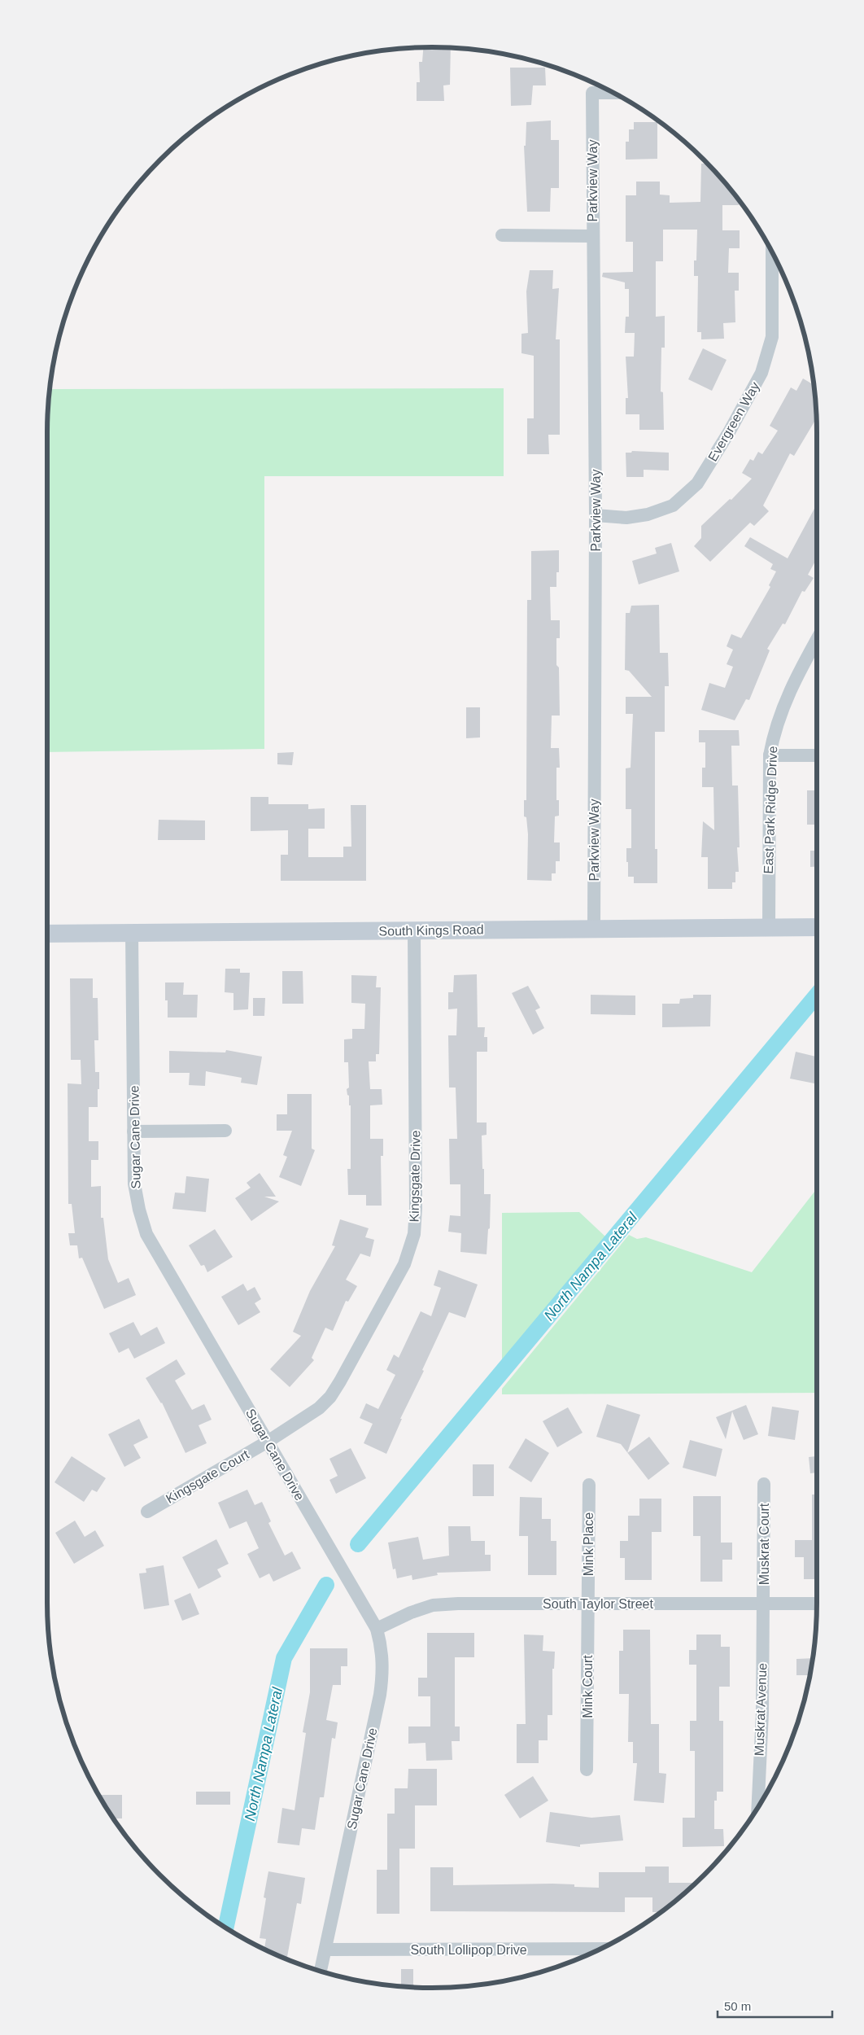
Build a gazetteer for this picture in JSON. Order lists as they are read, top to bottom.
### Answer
{
  "streets": {
    "main road": ["South Kings Road"],
    "street": [
      "Parkview Way",
      "Evergreen Way",
      "East Park Ridge Drive",
      "Sugar Cane Drive",
      "Kingsgate Drive",
      "Kingsgate Court",
      "Mink Place",
      "Muskrat Court",
      "South Taylor Street",
      "Mink Court",
      "Muskrat Avenue",
      "South Lollipop Drive"
    ]
  },
  "crossings": [
    ["Parkview Way", "Evergreen Way"],
    ["Parkview Way", "South Kings Road"],
    ["East Park Ridge Drive", "South Kings Road"],
    ["South Kings Road", "Sugar Cane Drive"],
    ["South Kings Road", "Kingsgate Drive"],
    ["Sugar Cane Drive", "Kingsgate Drive"],
    ["Sugar Cane Drive", "Kingsgate Court"],
    ["Sugar Cane Drive", "South Taylor Street"],
    ["Sugar Cane Drive", "South Lollipop Drive"],
    ["Kingsgate Drive", "Kingsgate Court"],
    ["Mink Place", "South Taylor Street"],
    ["Mink Place", "Mink Court"],
    ["Muskrat Court", "South Taylor Street"],
    ["Muskrat Court", "Muskrat Avenue"],
    ["South Taylor Street", "Mink Court"],
    ["South Taylor Street", "Muskrat Avenue"]
  ],
  "water": ["North Nampa Lateral"],
  "scale_bar": "50 m"
}
